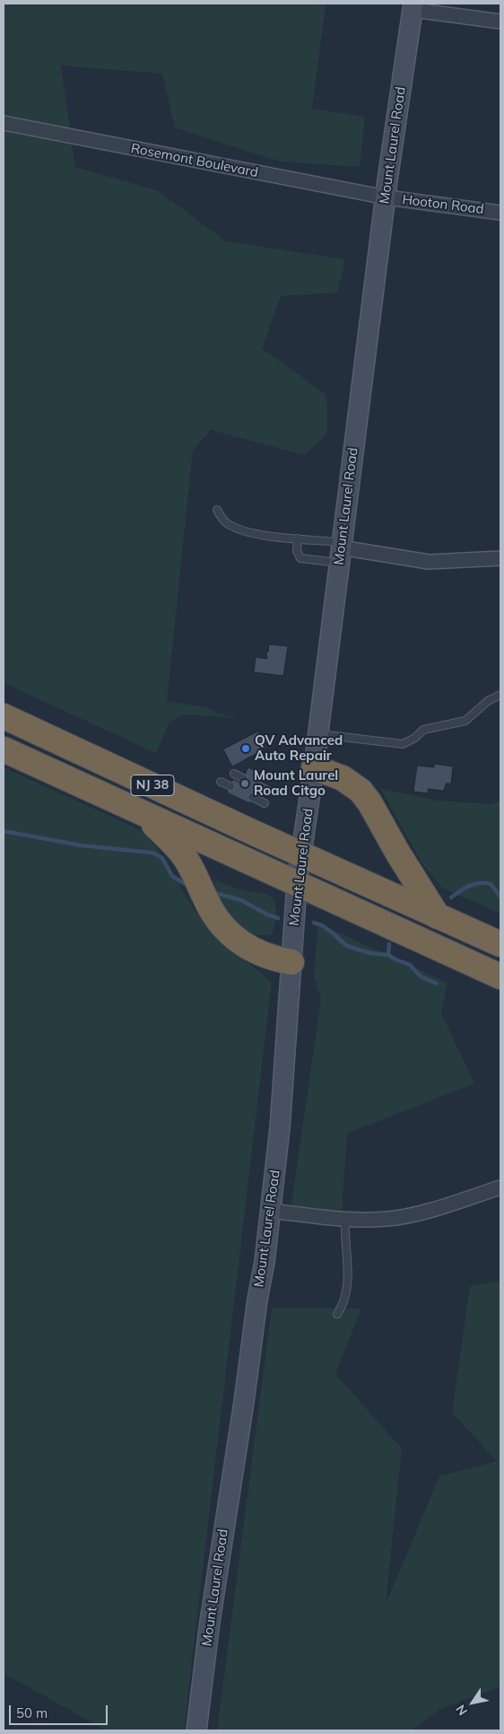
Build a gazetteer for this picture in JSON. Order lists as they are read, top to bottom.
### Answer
{
  "streets": {
    "highway": ["NJ 38"],
    "main road": ["Mount Laurel Road"],
    "street": ["Rosemont Boulevard", "Hooton Road"]
  },
  "crossings": [
    ["Mount Laurel Road", "Rosemont Boulevard"],
    ["Mount Laurel Road", "Hooton Road"],
    ["Mount Laurel Road", "NJ 38"],
    ["Rosemont Boulevard", "Hooton Road"]
  ],
  "places": ["QV Advanced Auto Repair", "Mount Laurel Road Citgo"],
  "scale_bar": "50 m",
  "north": "bottom left"
}
